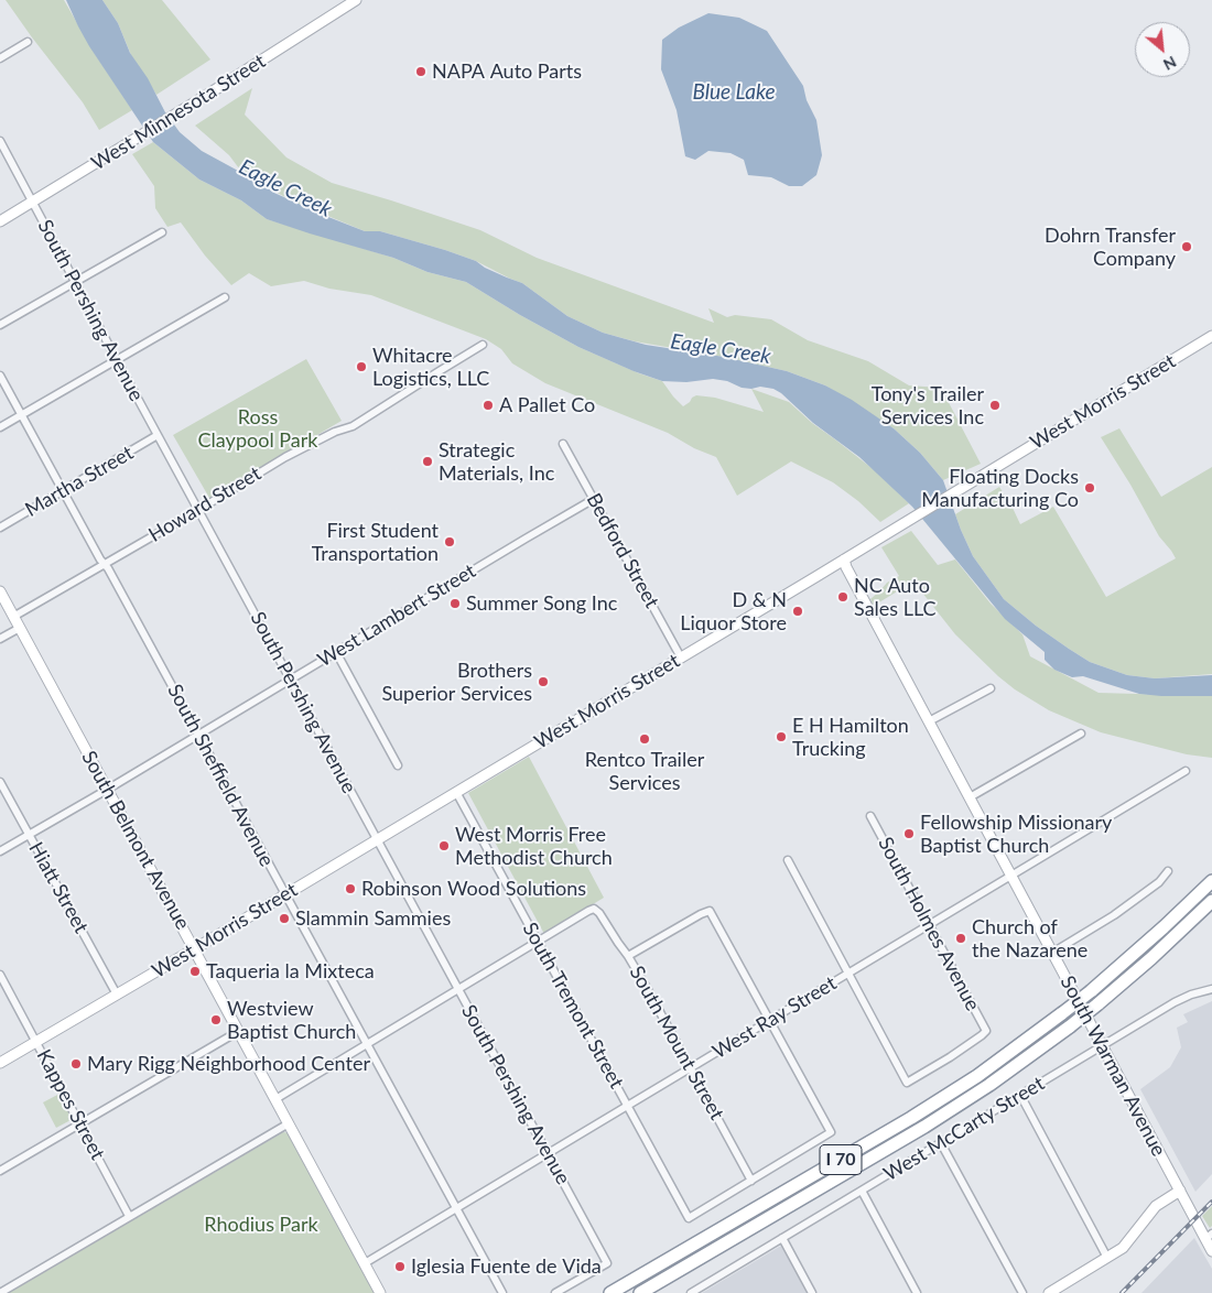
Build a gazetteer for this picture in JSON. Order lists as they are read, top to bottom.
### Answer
{
  "streets": {
    "highway": ["I 70"],
    "main road": [
      "West Minnesota Street",
      "West Morris Street",
      "South Belmont Avenue",
      "South Warman Avenue"
    ],
    "street": [
      "South Pershing Avenue",
      "Martha Street",
      "Howard Street",
      "Bedford Street",
      "West Lambert Street",
      "South Sheffield Avenue",
      "Hiatt Street",
      "South Holmes Avenue",
      "South Tremont Street",
      "West Ray Street",
      "South Mount Street",
      "Kappes Street",
      "West McCarty Street"
    ]
  },
  "crossings": [
    ["West Minnesota Street", "South Pershing Avenue"],
    ["South Pershing Avenue", "West Morris Street"],
    ["South Pershing Avenue", "Martha Street"],
    ["South Pershing Avenue", "Howard Street"],
    ["South Pershing Avenue", "West Lambert Street"],
    ["South Pershing Avenue", "West Ray Street"],
    ["West Morris Street", "Bedford Street"],
    ["West Morris Street", "South Sheffield Avenue"],
    ["West Morris Street", "South Belmont Avenue"],
    ["West Morris Street", "Hiatt Street"],
    ["West Morris Street", "South Tremont Street"],
    ["West Morris Street", "South Warman Avenue"],
    ["West Morris Street", "Kappes Street"],
    ["Martha Street", "South Sheffield Avenue"],
    ["Howard Street", "South Sheffield Avenue"],
    ["Howard Street", "South Belmont Avenue"],
    ["Bedford Street", "West Lambert Street"],
    ["West Lambert Street", "South Sheffield Avenue"],
    ["West Lambert Street", "South Belmont Avenue"],
    ["West Lambert Street", "Hiatt Street"],
    ["South Sheffield Avenue", "West Ray Street"],
    ["South Belmont Avenue", "West Ray Street"],
    ["South Holmes Avenue", "West Ray Street"],
    ["South Tremont Street", "West Ray Street"],
    ["South Tremont Street", "South Mount Street"],
    ["West Ray Street", "South Mount Street"],
    ["West Ray Street", "South Warman Avenue"],
    ["South Warman Avenue", "West McCarty Street"]
  ],
  "water": ["Blue Lake", "Eagle Creek"],
  "parks": ["Ross Claypool Park", "Rhodius Park"],
  "places": [
    "NAPA Auto Parts",
    "Dohrn Transfer Company",
    "Whitacre Logistics, LLC",
    "A Pallet Co",
    "Tony's Trailer Services Inc",
    "Strategic Materials, Inc",
    "Floating Docks Manufacturing Co",
    "First Student Transportation",
    "NC Auto Sales LLC",
    "Summer Song Inc",
    "D & N Liquor Store",
    "Brothers Superior Services",
    "E H Hamilton Trucking",
    "Rentco Trailer Services",
    "Fellowship Missionary Baptist Church",
    "West Morris Free Methodist Church",
    "Robinson Wood Solutions",
    "Slammin Sammies",
    "Church of the Nazarene",
    "Taqueria la Mixteca",
    "Westview Baptist Church",
    "Mary Rigg Neighborhood Center",
    "Iglesia Fuente de Vida"
  ],
  "north": "bottom right"
}
